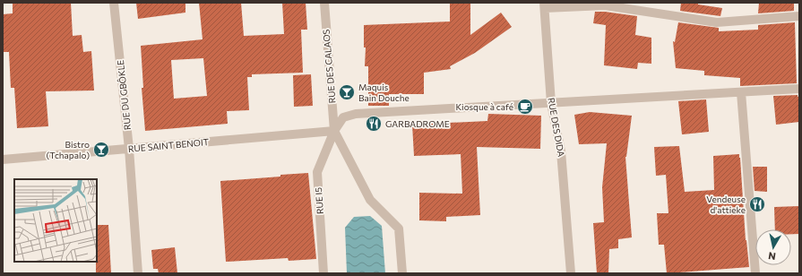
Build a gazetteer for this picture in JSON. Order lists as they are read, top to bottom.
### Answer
{
  "streets": {
    "street": [
      "RUE DES CALAOS",
      "RUE DU GBÔKLE",
      "RUE DES DIDA",
      "RUE SAINT BENOIT",
      "RUE I5"
    ]
  },
  "crossings": [
    ["RUE DES CALAOS", "RUE SAINT BENOIT"],
    ["RUE DES CALAOS", "RUE I5"],
    ["RUE DU GBÔKLE", "RUE SAINT BENOIT"],
    ["RUE SAINT BENOIT", "RUE I5"]
  ],
  "places": {
    "bar": ["Maquis Bain Douche", "Bistro (Tchapalo)"],
    "cafe": ["Kiosque à café"],
    "restaurant": ["GARBADROME", "Vendeuse d'attieke"]
  },
  "north": "bottom"
}
